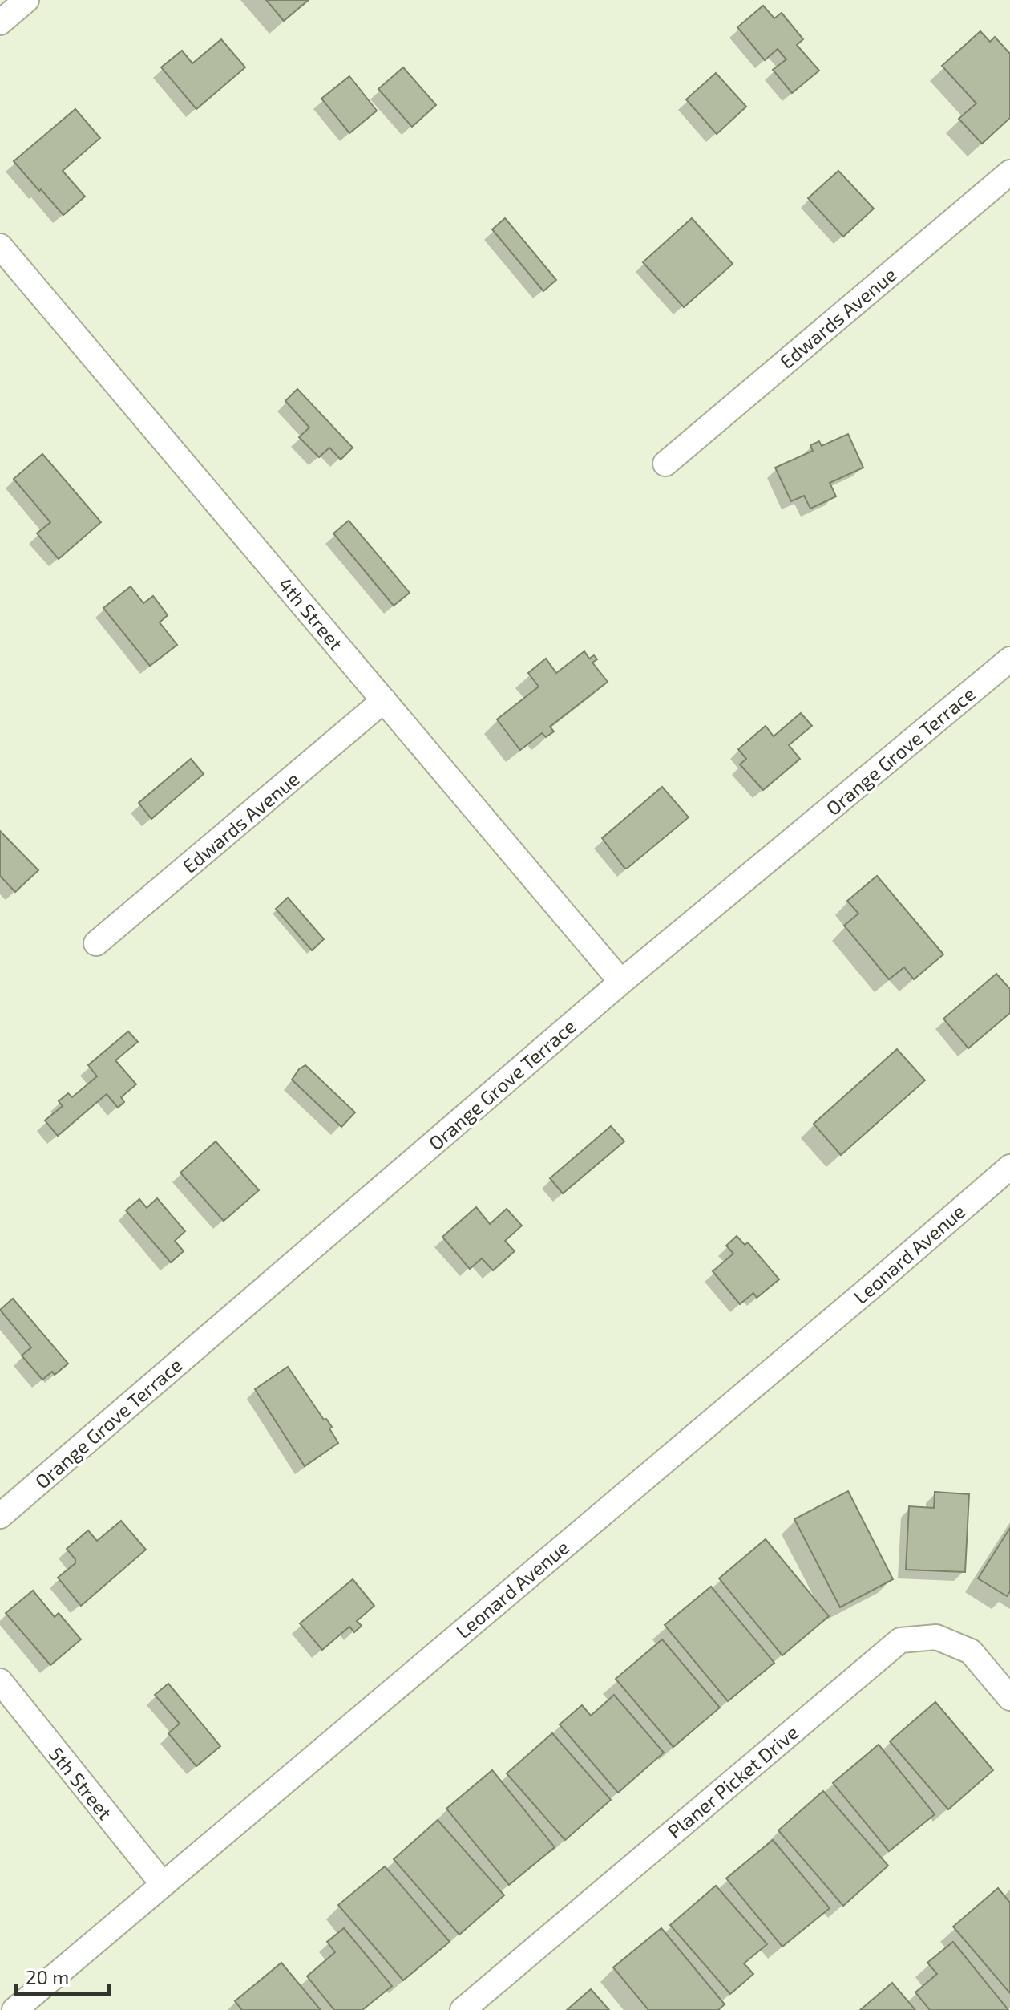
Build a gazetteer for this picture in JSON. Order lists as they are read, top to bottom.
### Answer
{
  "streets": {
    "street": [
      "Edwards Avenue",
      "4th Street",
      "Orange Grove Terrace",
      "Leonard Avenue",
      "Planer Picket Drive",
      "5th Street"
    ]
  },
  "crossings": [
    ["Edwards Avenue", "4th Street"],
    ["4th Street", "Orange Grove Terrace"],
    ["Leonard Avenue", "5th Street"]
  ],
  "scale_bar": "20 m"
}
